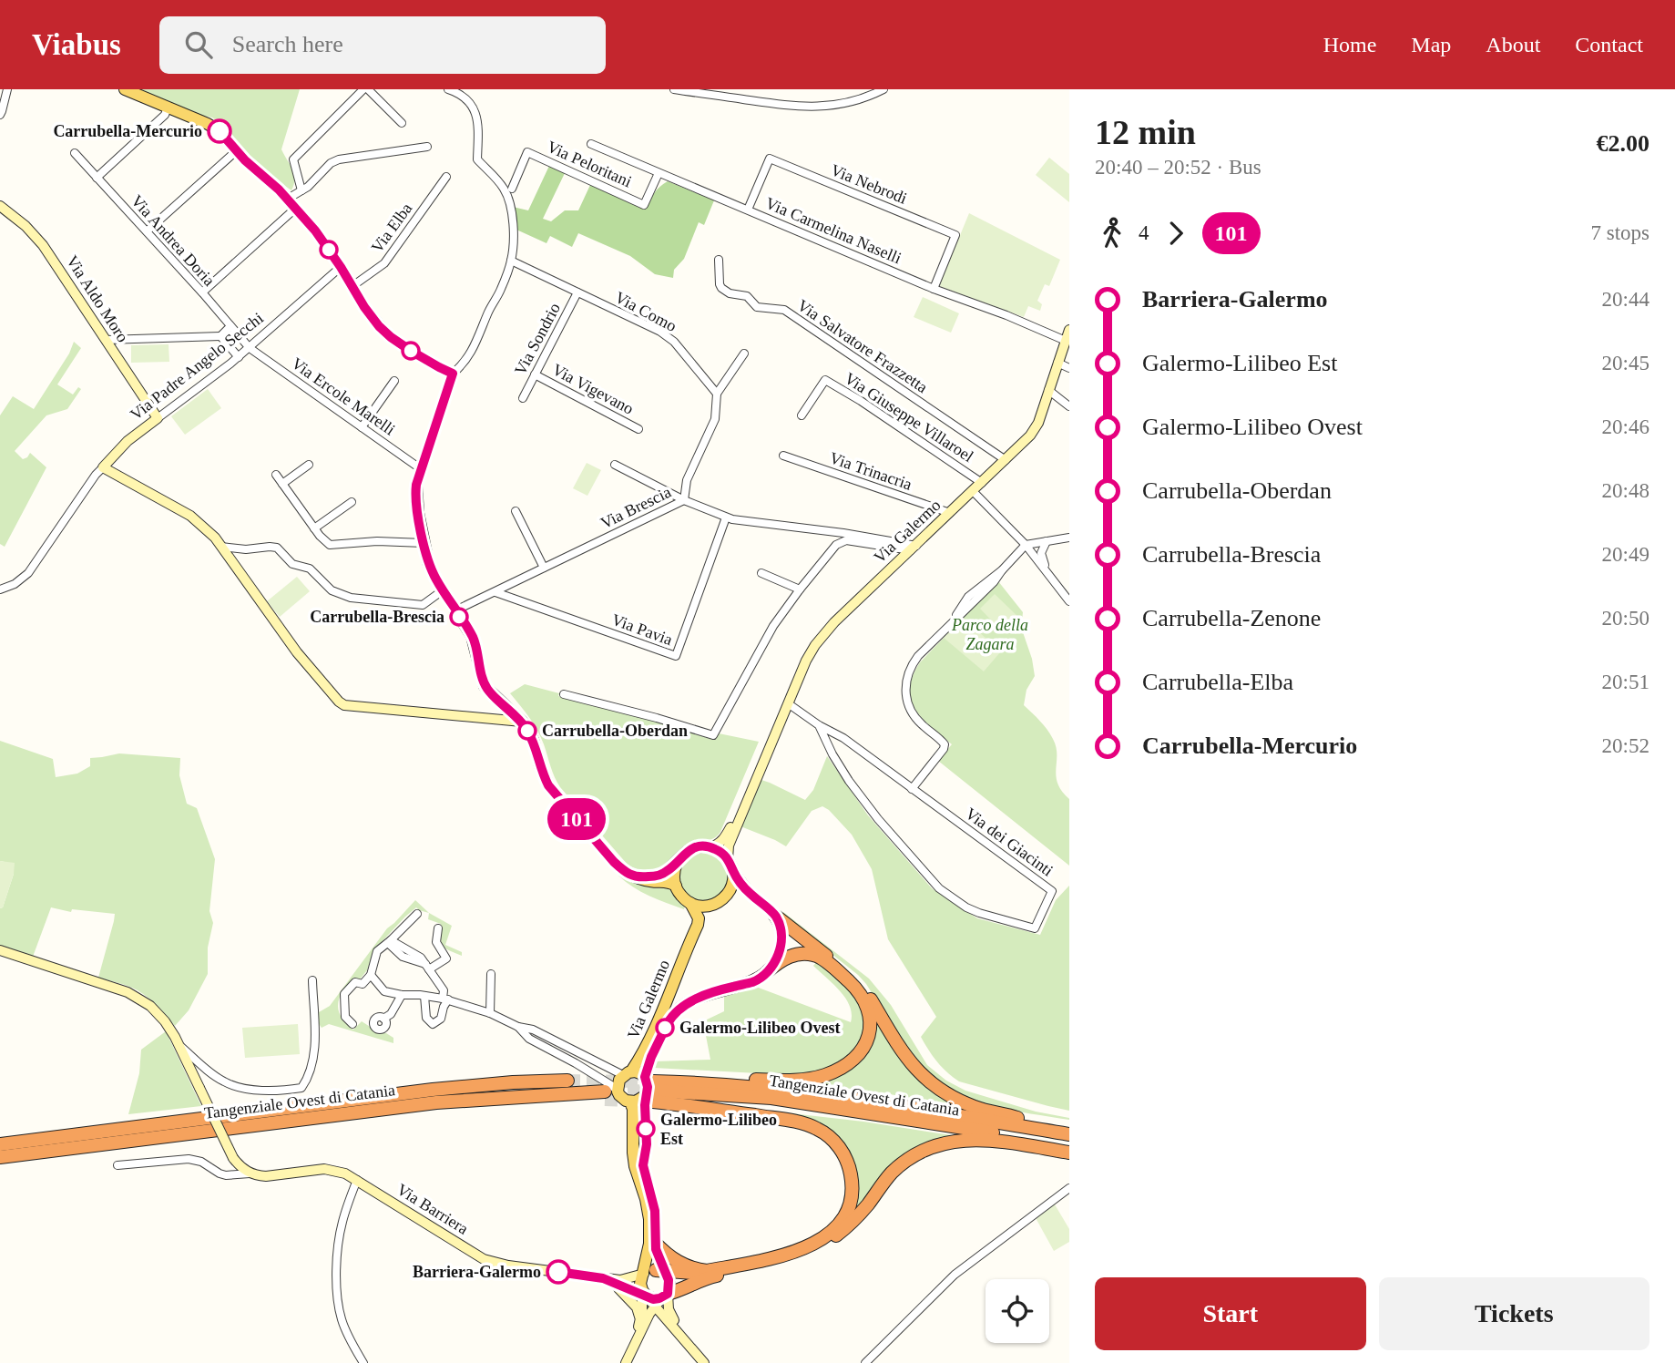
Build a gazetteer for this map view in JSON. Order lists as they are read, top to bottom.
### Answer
{
  "streets": {
    "highway": ["Tangenziale Ovest di Catania"],
    "main road": [
      "Via Aldo Moro",
      "Via Padre Angelo Secchi",
      "Via Galermo",
      "Via Barriera"
    ],
    "street": [
      "Via Peloritani",
      "Via Nebrodi",
      "Via Elba",
      "Via Carmelina Naselli",
      "Via Andrea Doria",
      "Via Como",
      "Via Sondrio",
      "Via Salvatore Frazzetta",
      "Via Vigevano",
      "Via Ercole Marelli",
      "Via Giuseppe Villaroel",
      "Via Trinacria",
      "Via Brescia",
      "Via Pavia",
      "Via dei Giacinti"
    ]
  },
  "crossings": [
    ["Via Peloritani", "Via Carmelina Naselli"],
    ["Via Nebrodi", "Via Carmelina Naselli"],
    ["Via Carmelina Naselli", "Via Galermo"],
    ["Via Andrea Doria", "Via Padre Angelo Secchi"],
    ["Via Andrea Doria", "Via Ercole Marelli"],
    ["Via Aldo Moro", "Via Padre Angelo Secchi"],
    ["Via Como", "Via Sondrio"],
    ["Via Sondrio", "Via Vigevano"],
    ["Via Salvatore Frazzetta", "Via Galermo"],
    ["Via Padre Angelo Secchi", "Via Ercole Marelli"],
    ["Via Giuseppe Villaroel", "Via Galermo"],
    ["Via Trinacria", "Via Galermo"],
    ["Via Brescia", "Via Galermo"],
    ["Via Brescia", "Via Pavia"],
    ["Via Galermo", "Via dei Giacinti"],
    ["Via Galermo", "Tangenziale Ovest di Catania"]
  ],
  "parks": ["Parco della Zagara"],
  "places": [
    "Carrubella-Mercurio",
    "Carrubella-Brescia",
    "Carrubella-Oberdan",
    "Galermo-Lilibeo Ovest",
    "Galermo-Lilibeo Est",
    "Barriera-Galermo"
  ],
  "lines": ["bus line 101"],
  "page": {
    "header": "Viabus",
    "search": "Search here",
    "nav": [
      "Home",
      "Map",
      "About",
      "Contact"
    ],
    "on_map": "101",
    "heading": ["12 min", "20:40 – 20:52 · Bus", "€2.00"],
    "legs": ["4", "101", "7 stops"],
    "list": [
      {
        "name": "Barriera-Galermo",
        "value": "20:44"
      },
      {
        "name": "Galermo-Lilibeo Est",
        "value": "20:45"
      },
      {
        "name": "Galermo-Lilibeo Ovest",
        "value": "20:46"
      },
      {
        "name": "Carrubella-Oberdan",
        "value": "20:48"
      },
      {
        "name": "Carrubella-Brescia",
        "value": "20:49"
      },
      {
        "name": "Carrubella-Zenone",
        "value": "20:50"
      },
      {
        "name": "Carrubella-Elba",
        "value": "20:51"
      },
      {
        "name": "Carrubella-Mercurio",
        "value": "20:52"
      }
    ],
    "buttons": ["Start", "Tickets"]
  }
}
